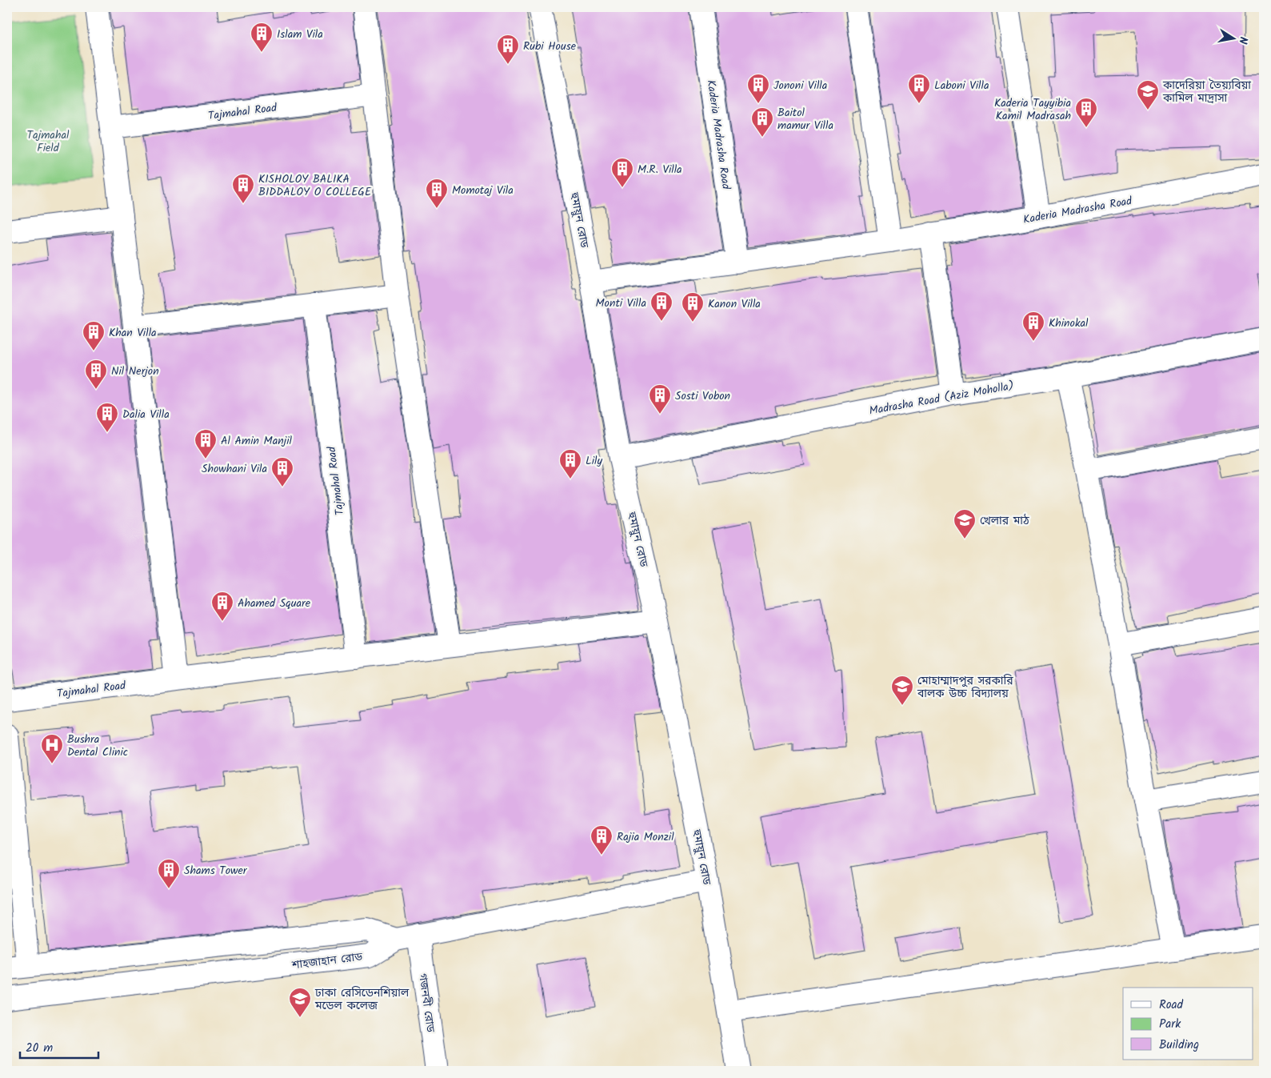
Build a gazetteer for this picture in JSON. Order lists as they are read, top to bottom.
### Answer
{
  "streets": {
    "street": [
      "Tajmahal Road",
      "Kaderia Madrasha Road",
      "হুমায়ুন রোড",
      "Madrasha Road (Aziz Moholla)",
      "শাহজাহান রোড",
      "গজনবী রোড"
    ]
  },
  "crossings": [
    ["Tajmahal Road", "হুমায়ুন রোড"],
    ["Kaderia Madrasha Road", "হুমায়ুন রোড"],
    ["হুমায়ুন রোড", "Madrasha Road (Aziz Moholla)"]
  ],
  "parks": ["Tajmahal Field"],
  "places": {
    "building": [
      "Islam Vila",
      "Rubi House",
      "Jononi Villa",
      "Laboni Villa",
      "Kaderia Tayyibia Kamil Madrasah",
      "Baitol mamur Villa",
      "M.R. Villa",
      "KISHOLOY BALIKA BIDDALOY O COLLEGE",
      "Momotaj Vila",
      "Monti Villa",
      "Kanon Villa",
      "Khinokal",
      "Khan Villa",
      "Nil Nerjon",
      "Sosti Vobon",
      "Dalia Villa",
      "Al Amin Manjil",
      "Lily",
      "Showhani Vila",
      "Ahamed Square",
      "Rajia Monzil",
      "Shams Tower"
    ],
    "school or university": [
      "কাদেরিয়া তৈয়্যবিয়া কামিল মাদ্রাসা",
      "খেলার মাঠ",
      "মোহাম্মাদপুর সরকারি বালক উচ্চ বিদ্যালয়",
      "ঢাকা রেসিডেনশিয়াল মডেল কলেজ"
    ],
    "hospital": ["Bushra Dental Clinic"]
  },
  "legend": ["Road", "Park", "Building"],
  "scale_bar": "20 m",
  "north": "right"
}
